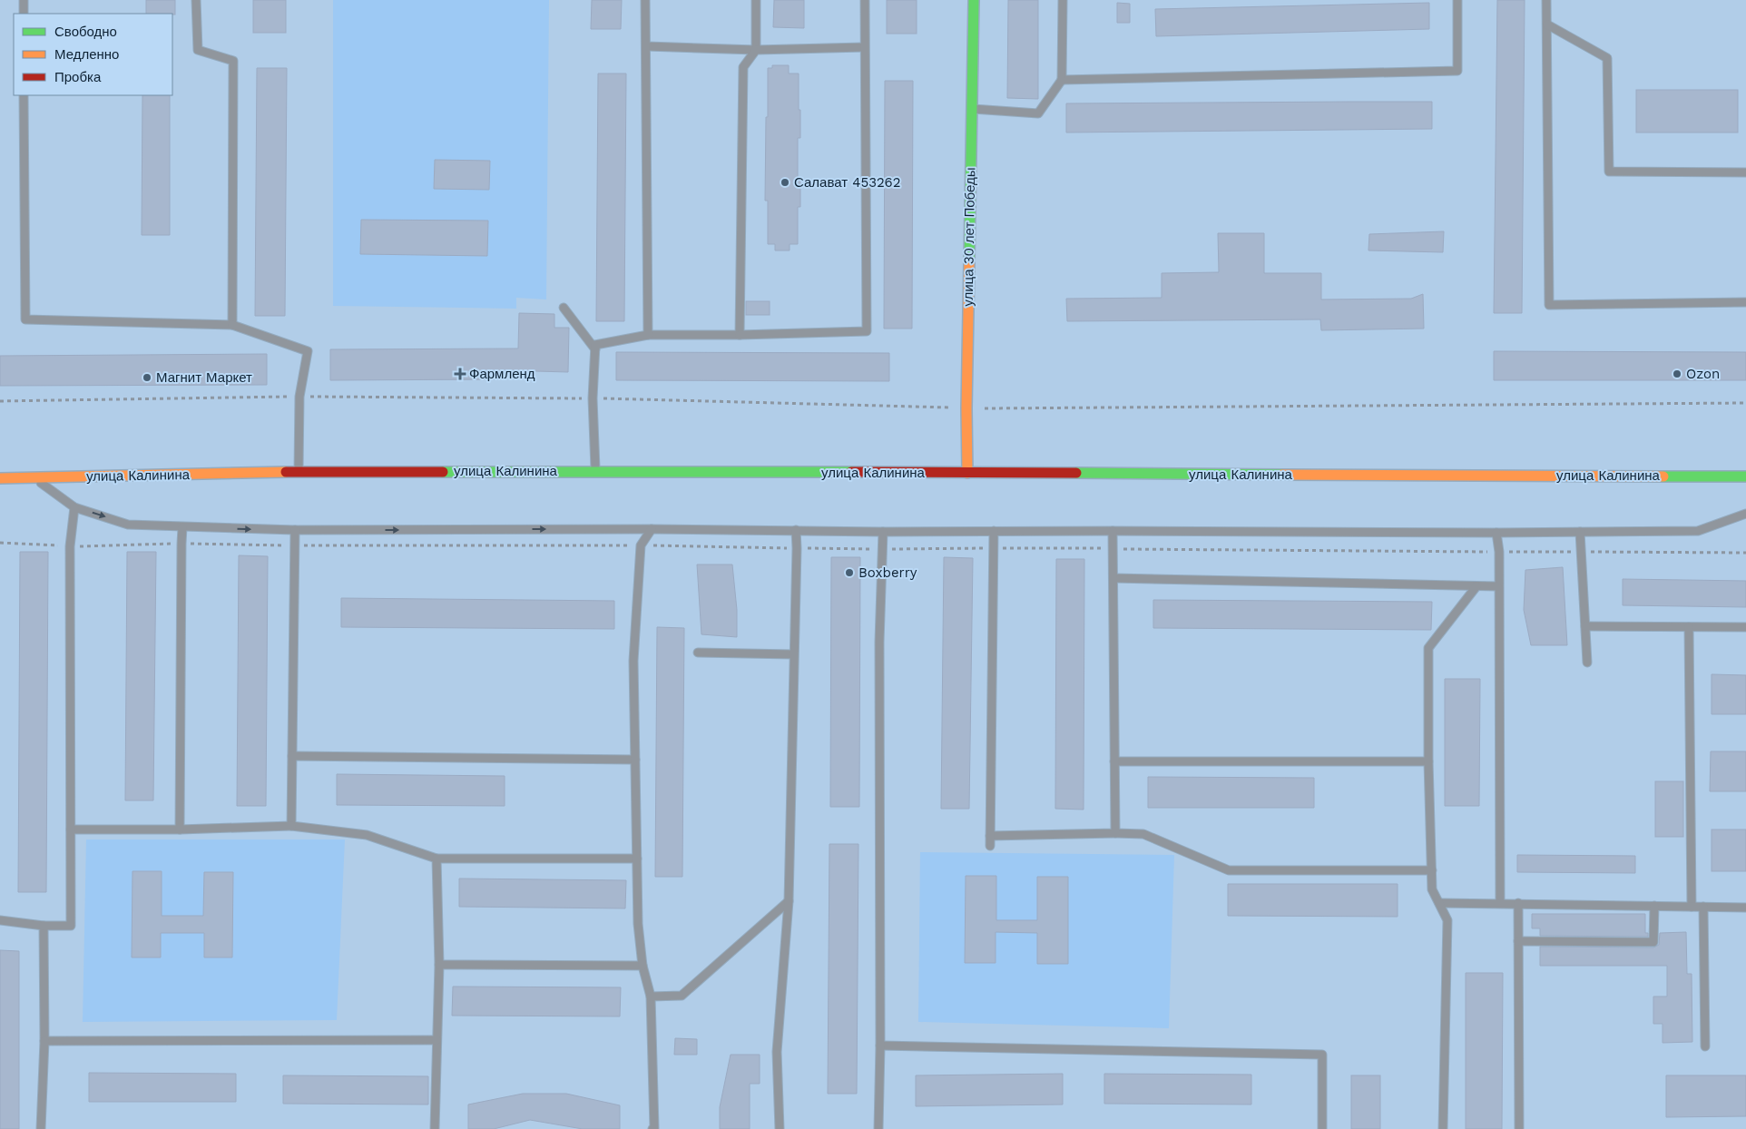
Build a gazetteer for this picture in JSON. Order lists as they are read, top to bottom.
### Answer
{
  "streets": {
    "street": ["улица 30 лет Победы", "улица Калинина"]
  },
  "crossings": [
    ["улица 30 лет Победы", "улица Калинина"]
  ],
  "places": {
    "other": [
      "Салават 453262",
      "Ozon",
      "Магнит Маркет",
      "Boxberry"
    ],
    "health": ["Фармленд"]
  },
  "legend": ["Свободно", "Медленно", "Пробка"]
}
